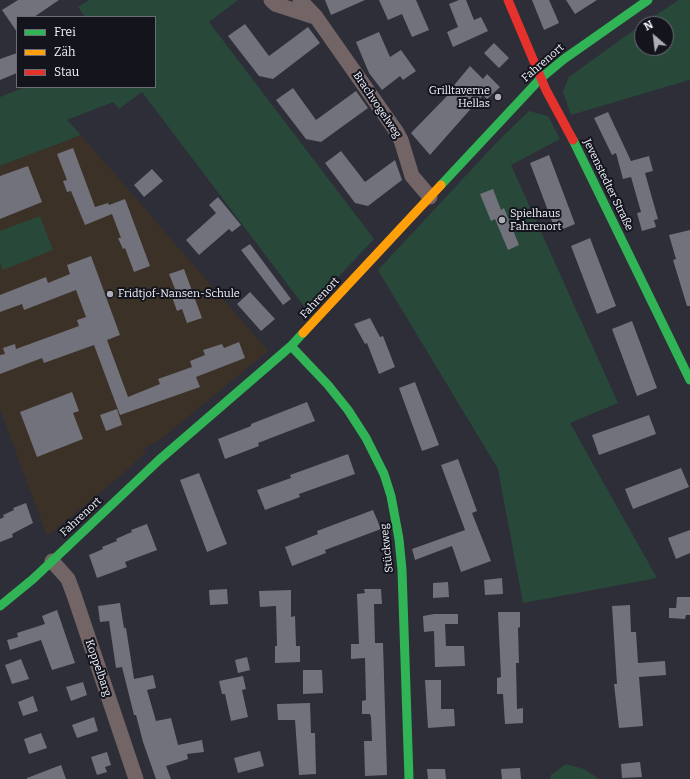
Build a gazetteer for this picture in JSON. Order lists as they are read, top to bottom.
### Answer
{
  "streets": {
    "street": [
      "Fahrenort",
      "Brachvogelweg",
      "Jevenstedter Straße",
      "Stückweg",
      "Koppelbarg"
    ]
  },
  "crossings": [
    ["Fahrenort", "Brachvogelweg"],
    ["Fahrenort", "Jevenstedter Straße"],
    ["Fahrenort", "Stückweg"],
    ["Fahrenort", "Koppelbarg"]
  ],
  "places": ["Grilltaverne Hellas", "Spielhaus Fahrenort", "Fridtjof-Nansen-Schule"],
  "legend": ["Frei", "Zäh", "Stau"],
  "north": "top left"
}
